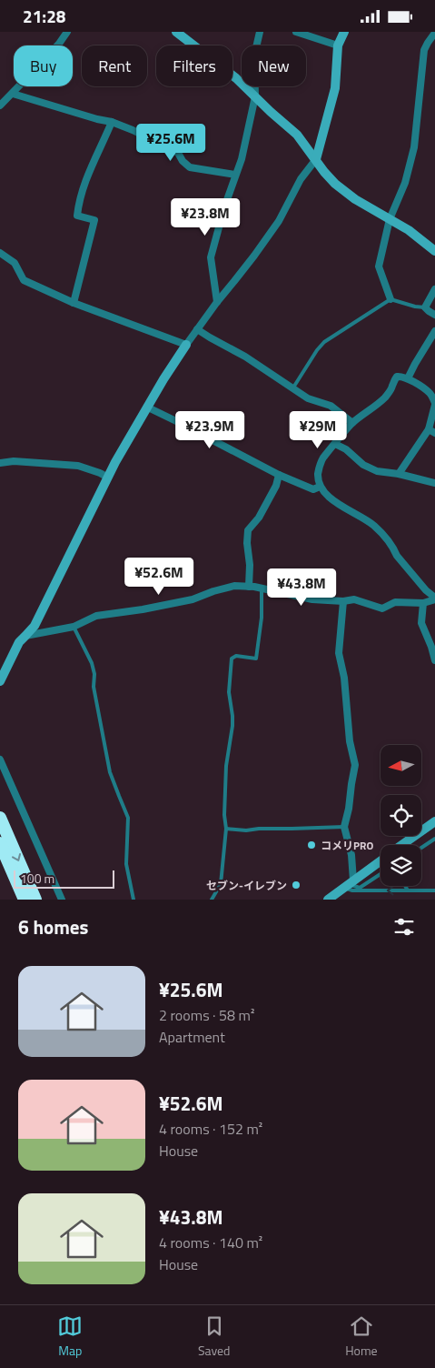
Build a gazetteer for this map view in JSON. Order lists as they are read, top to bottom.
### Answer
{
  "places": ["コメリPRO", "セブン-イレブン"],
  "scale_bar": "100 m",
  "north": "left",
  "page": {
    "status": "21:28",
    "chip": [
      "Buy",
      "Rent",
      "Filters",
      "New"
    ],
    "price": [
      "¥25.6M",
      "¥23.8M",
      "¥23.9M",
      "¥29M",
      "¥52.6M",
      "¥43.8M"
    ],
    "scale": "100 m",
    "heading": "6 homes",
    "list": [
      {
        "name": "¥25.6M",
        "note": "2 rooms · 58 m² · Apartment"
      },
      {
        "name": "¥52.6M",
        "note": "4 rooms · 152 m² · House"
      },
      {
        "name": "¥43.8M",
        "note": "4 rooms · 140 m² · House"
      }
    ],
    "tabs": ["Map", "Saved", "Home"]
  }
}
